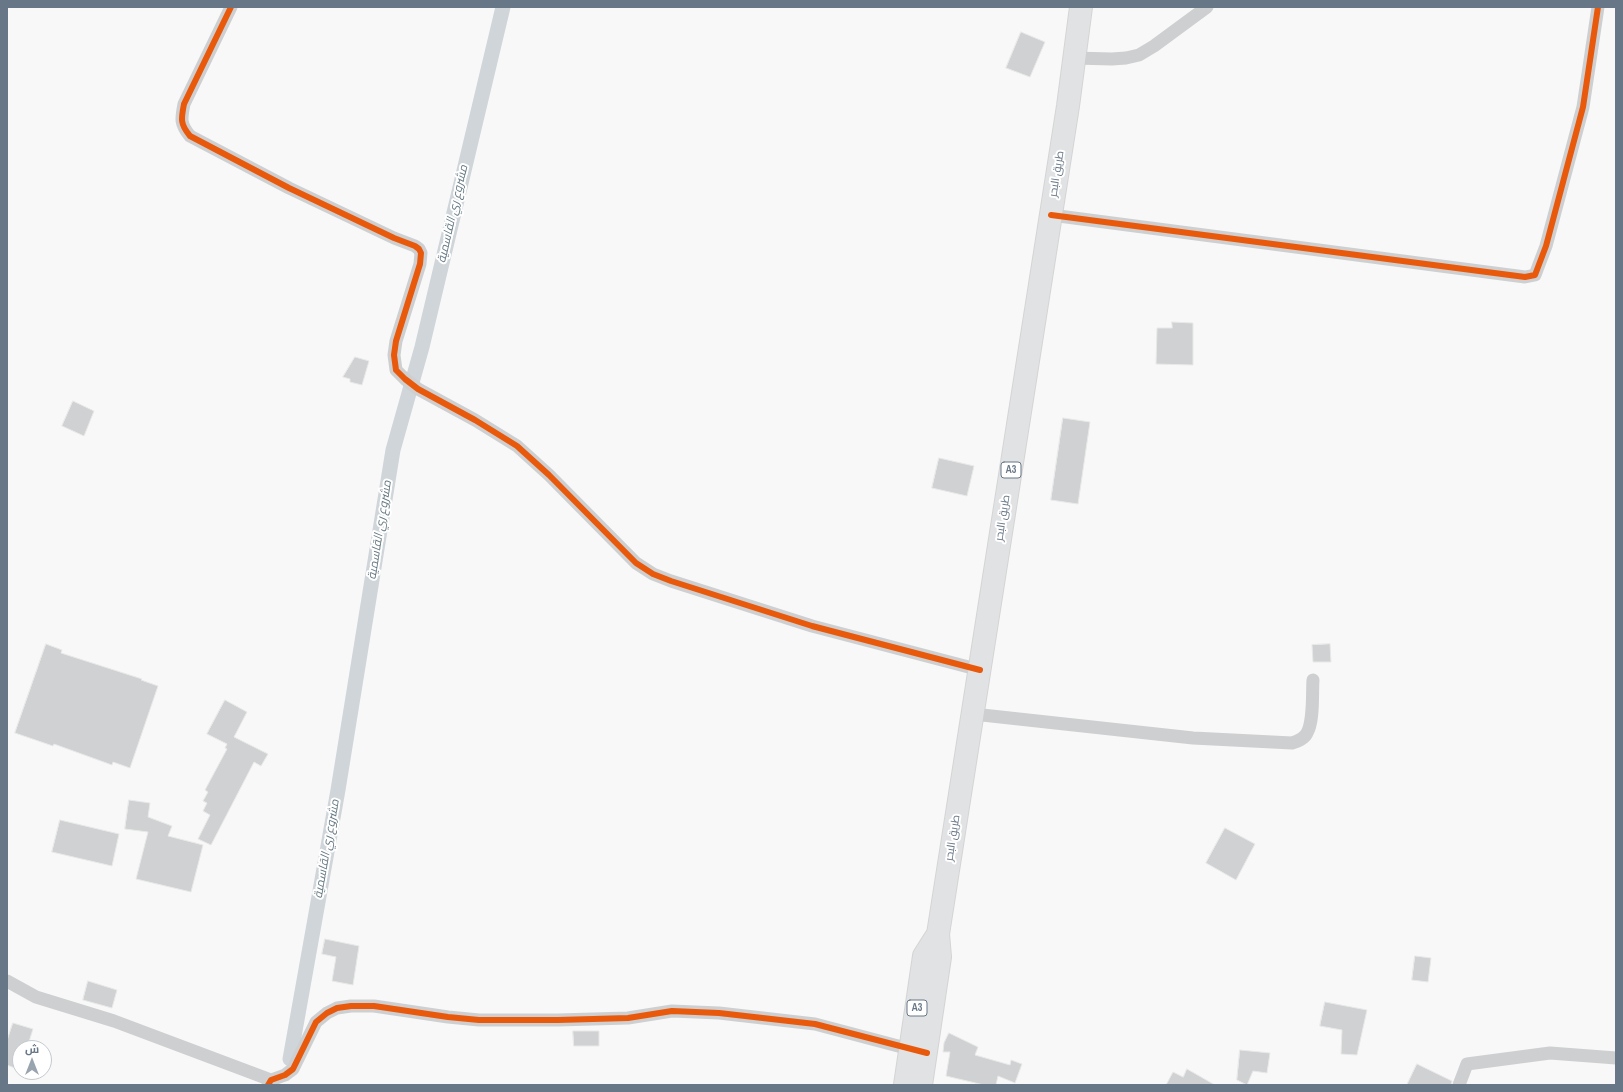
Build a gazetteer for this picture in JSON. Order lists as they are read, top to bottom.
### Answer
{
  "streets": {
    "highway": ["طريق البحر", "A3"]
  },
  "water": ["مشروع ري القاسمية"],
  "north": "top"
}
